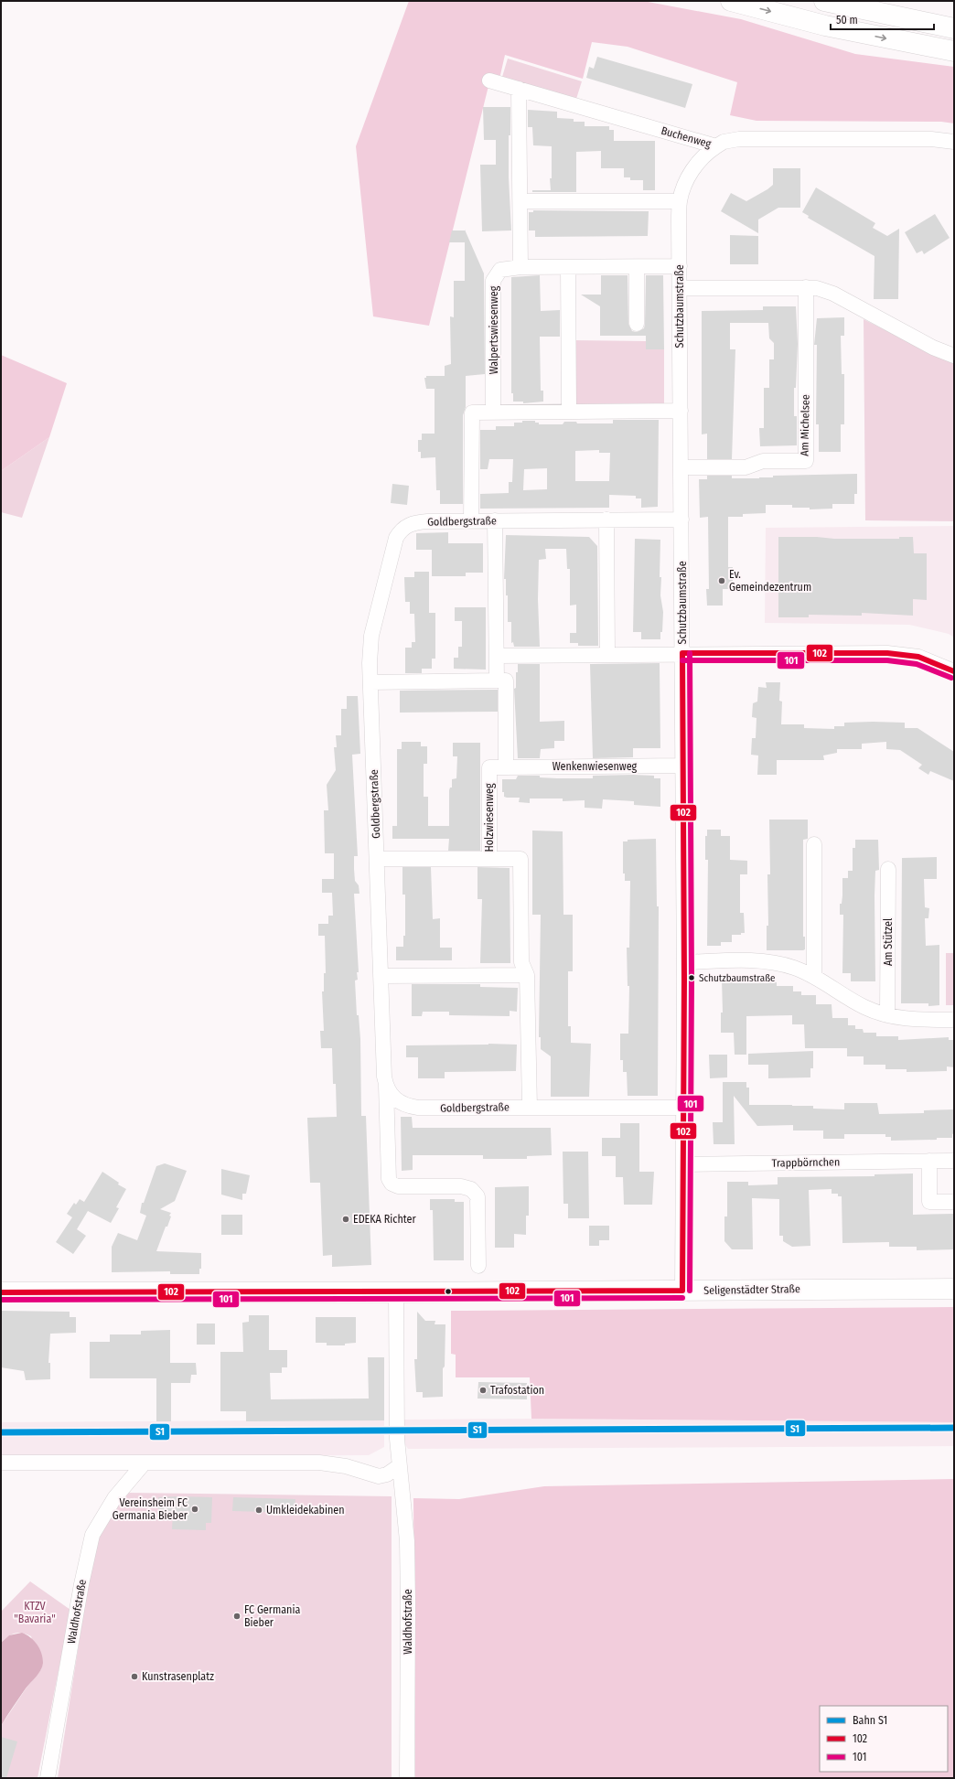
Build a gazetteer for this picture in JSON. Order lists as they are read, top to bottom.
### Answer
{
  "streets": {
    "street": [
      "Buchenweg",
      "Schutzbaumstraße",
      "Walpertswiesenweg",
      "Am Michelsee",
      "Goldbergstraße",
      "Wenkenwiesenweg",
      "Holzwiesenweg",
      "Am Stützel",
      "Trappbörnchen",
      "Seligenstädter Straße",
      "Waldhofstraße"
    ]
  },
  "crossings": [
    ["Buchenweg", "Schutzbaumstraße"],
    ["Schutzbaumstraße", "Walpertswiesenweg"],
    ["Schutzbaumstraße", "Am Michelsee"],
    ["Schutzbaumstraße", "Goldbergstraße"],
    ["Schutzbaumstraße", "Wenkenwiesenweg"],
    ["Schutzbaumstraße", "Trappbörnchen"],
    ["Schutzbaumstraße", "Seligenstädter Straße"],
    ["Goldbergstraße", "Holzwiesenweg"],
    ["Wenkenwiesenweg", "Holzwiesenweg"],
    ["Seligenstädter Straße", "Waldhofstraße"]
  ],
  "parks": ["KTZV \"Bavaria\""],
  "places": [
    "Ev. Gemeindezentrum",
    "Schutzbaumstraße",
    "EDEKA Richter",
    "Trafostation",
    "Vereinsheim FC Germania Bieber",
    "Umkleidekabinen",
    "FC Germania Bieber",
    "Kunstrasenplatz"
  ],
  "lines": ["transit line 102", "transit line 101", "rail line S1"],
  "legend": ["Bahn S1", "102", "101"],
  "scale_bar": "50 m"
}
